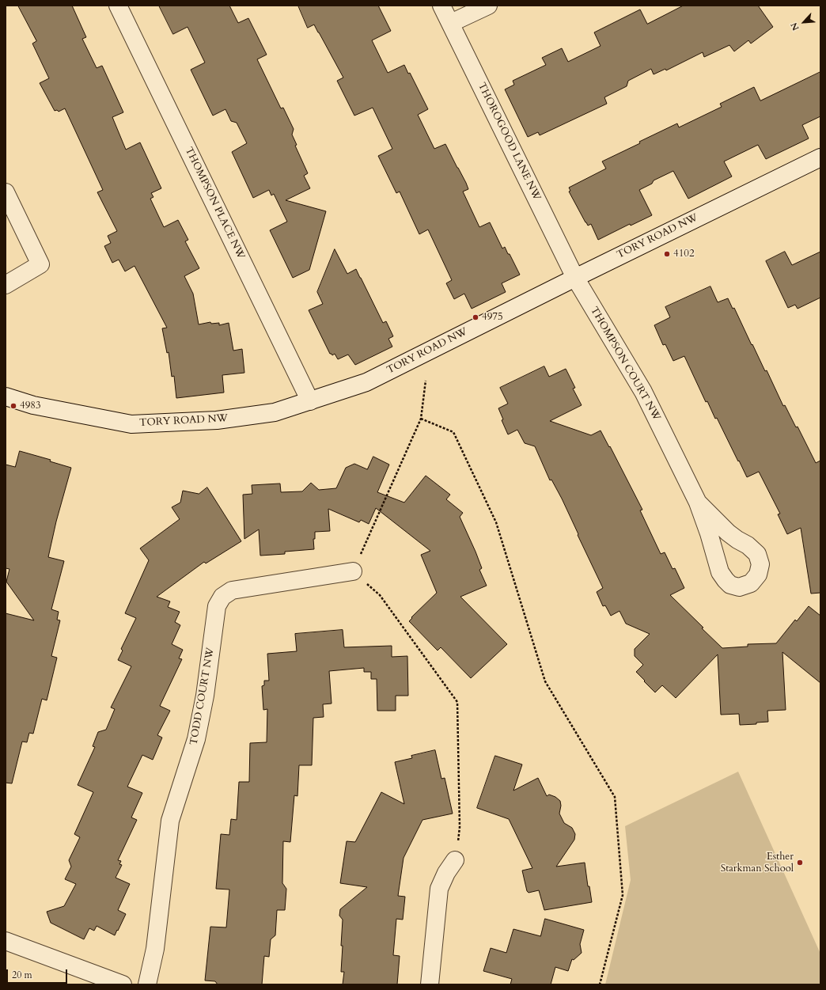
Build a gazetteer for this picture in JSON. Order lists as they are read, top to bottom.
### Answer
{
  "streets": {
    "street": [
      "THOROGOOD LANE NW",
      "THOMPSON PLACE NW",
      "TORY ROAD NW",
      "THOMPSON COURT NW",
      "TODD COURT NW"
    ]
  },
  "crossings": [
    ["THOROGOOD LANE NW", "TORY ROAD NW"],
    ["THOROGOOD LANE NW", "THOMPSON COURT NW"],
    ["THOMPSON PLACE NW", "TORY ROAD NW"],
    ["TORY ROAD NW", "THOMPSON COURT NW"]
  ],
  "places": [
    "4102",
    "4975",
    "4983",
    "Esther Starkman School"
  ],
  "scale_bar": "20 m",
  "north": "bottom left"
}
